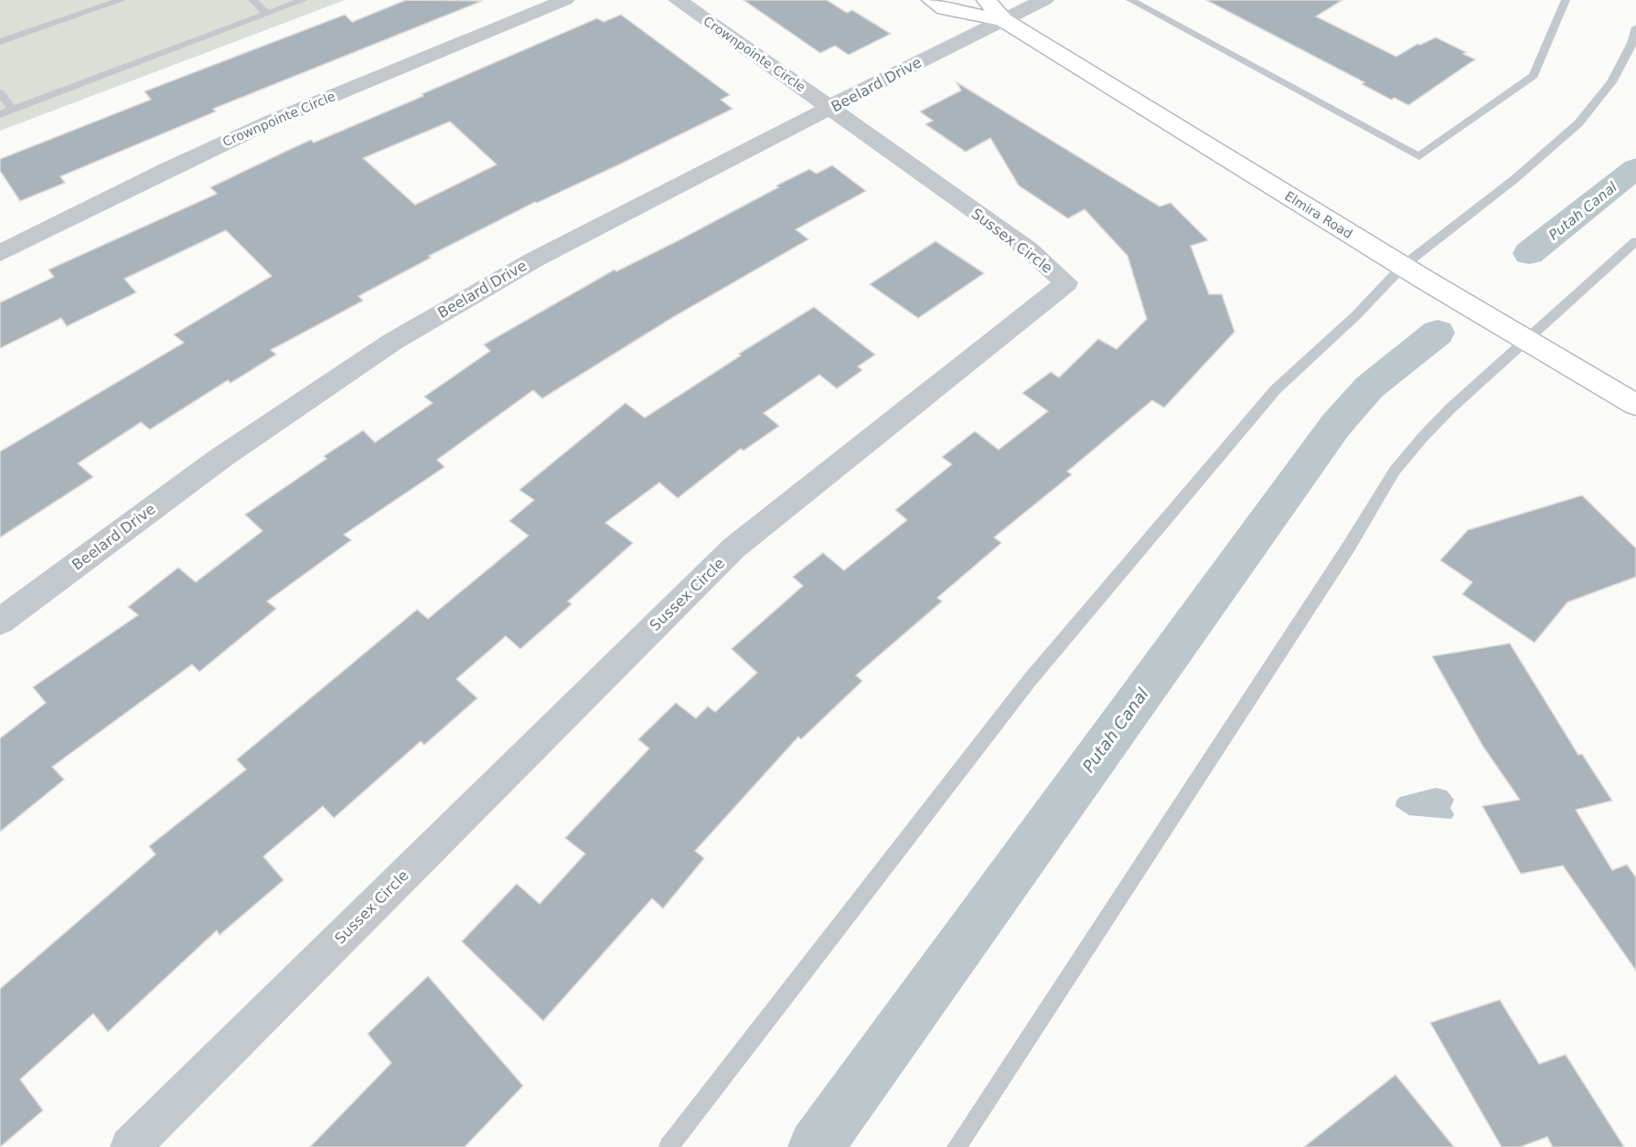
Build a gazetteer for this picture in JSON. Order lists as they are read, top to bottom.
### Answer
{
  "streets": {
    "main road": ["Elmira Road"],
    "street": ["Crownpointe Circle", "Beelard Drive", "Sussex Circle"]
  },
  "crossings": [
    ["Crownpointe Circle", "Beelard Drive"],
    ["Crownpointe Circle", "Sussex Circle"],
    ["Beelard Drive", "Elmira Road"],
    ["Beelard Drive", "Sussex Circle"]
  ],
  "water": ["Putah Canal"]
}
